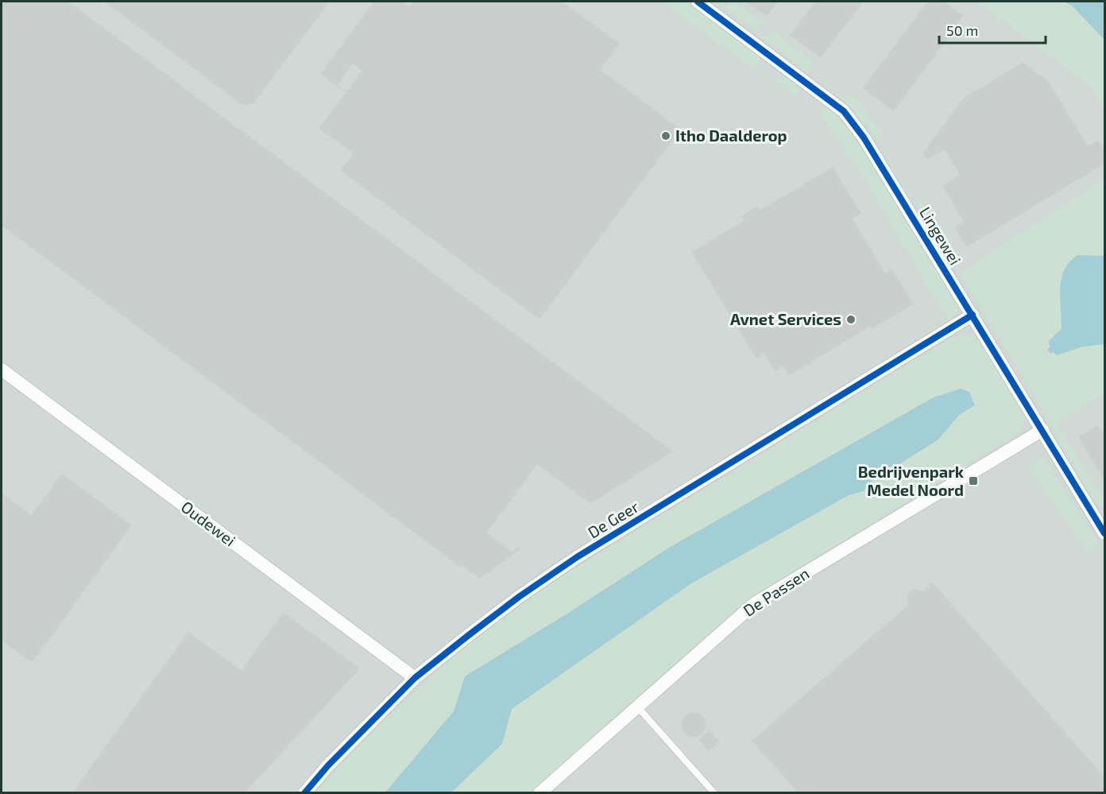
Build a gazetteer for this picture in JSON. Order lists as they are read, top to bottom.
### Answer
{
  "streets": {
    "street": [
      "Lingewei",
      "De Geer",
      "Oudewei",
      "De Passen"
    ]
  },
  "crossings": [
    ["Lingewei", "De Geer"],
    ["Lingewei", "De Passen"],
    ["De Geer", "Oudewei"]
  ],
  "places": {
    "other": ["Itho Daalderop", "Avnet Services"],
    "transit": ["Bedrijvenpark Medel Noord"]
  },
  "scale_bar": "50 m"
}
